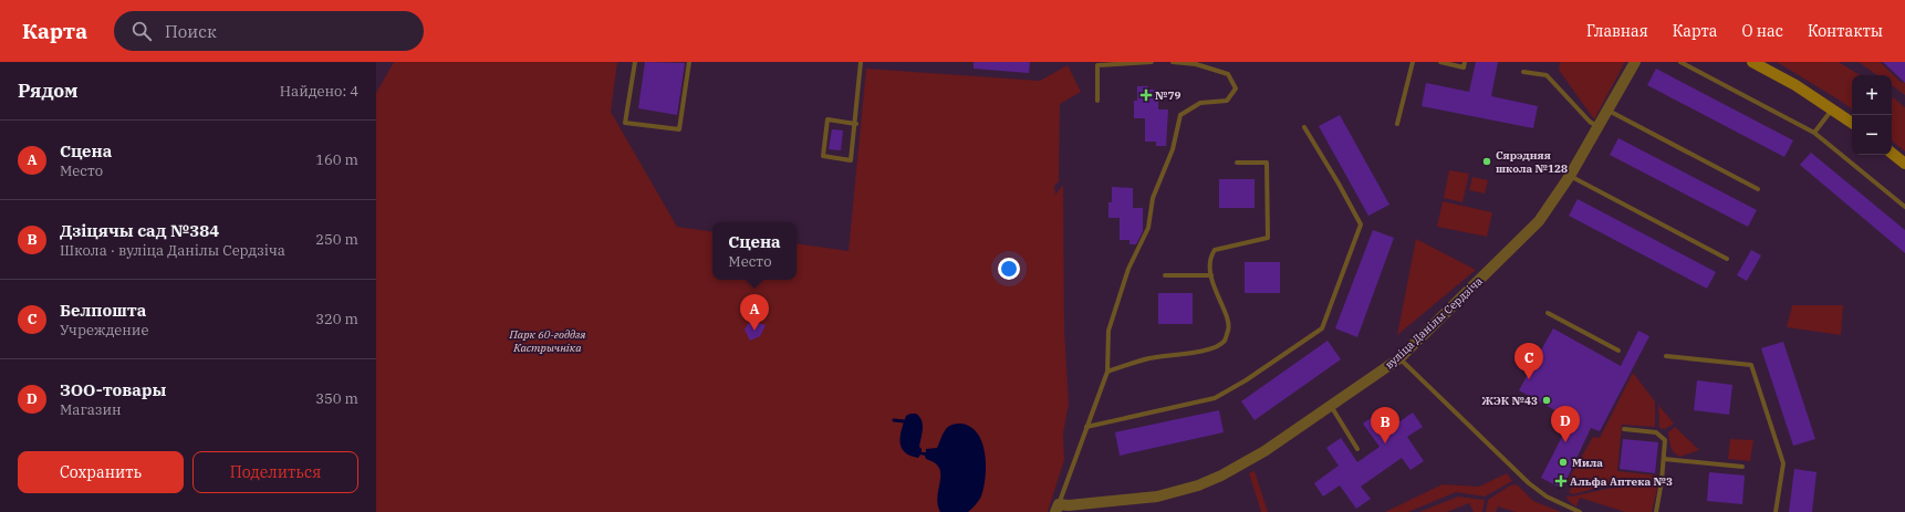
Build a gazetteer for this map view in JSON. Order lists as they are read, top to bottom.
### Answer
{
  "streets": {
    "street": ["вуліца Данілы Сердзіча"]
  },
  "parks": ["Парк 60-годдзя Кастрычніка"],
  "places": {
    "health": ["№79", "Альфа Аптека №3"],
    "other": ["Сярэдняя школа №128", "ЖЭК №43", "Мила"]
  },
  "page": {
    "header": "Карта",
    "search": "Поиск",
    "nav": [
      "Главная",
      "Карта",
      "О нас",
      "Контакты"
    ],
    "heading": ["Рядом", "Найдено: 4"],
    "map_buttons": ["+", "−"],
    "list": [
      {
        "mark": "A",
        "name": "Сцена",
        "note": "Место",
        "value": "160 m"
      },
      {
        "mark": "B",
        "name": "Дзіцячы сад №384",
        "note": "Школа · вуліца Данілы Сердзіча",
        "value": "250 m"
      },
      {
        "mark": "C",
        "name": "Белпошта",
        "note": "Учреждение",
        "value": "320 m"
      },
      {
        "mark": "D",
        "name": "ЗОО-товары",
        "note": "Магазин",
        "value": "350 m"
      }
    ],
    "popup": ["Сцена", "Место"],
    "pins": [
      "A",
      "C",
      "D",
      "B"
    ],
    "buttons": ["Сохранить", "Поделиться"]
  }
}
